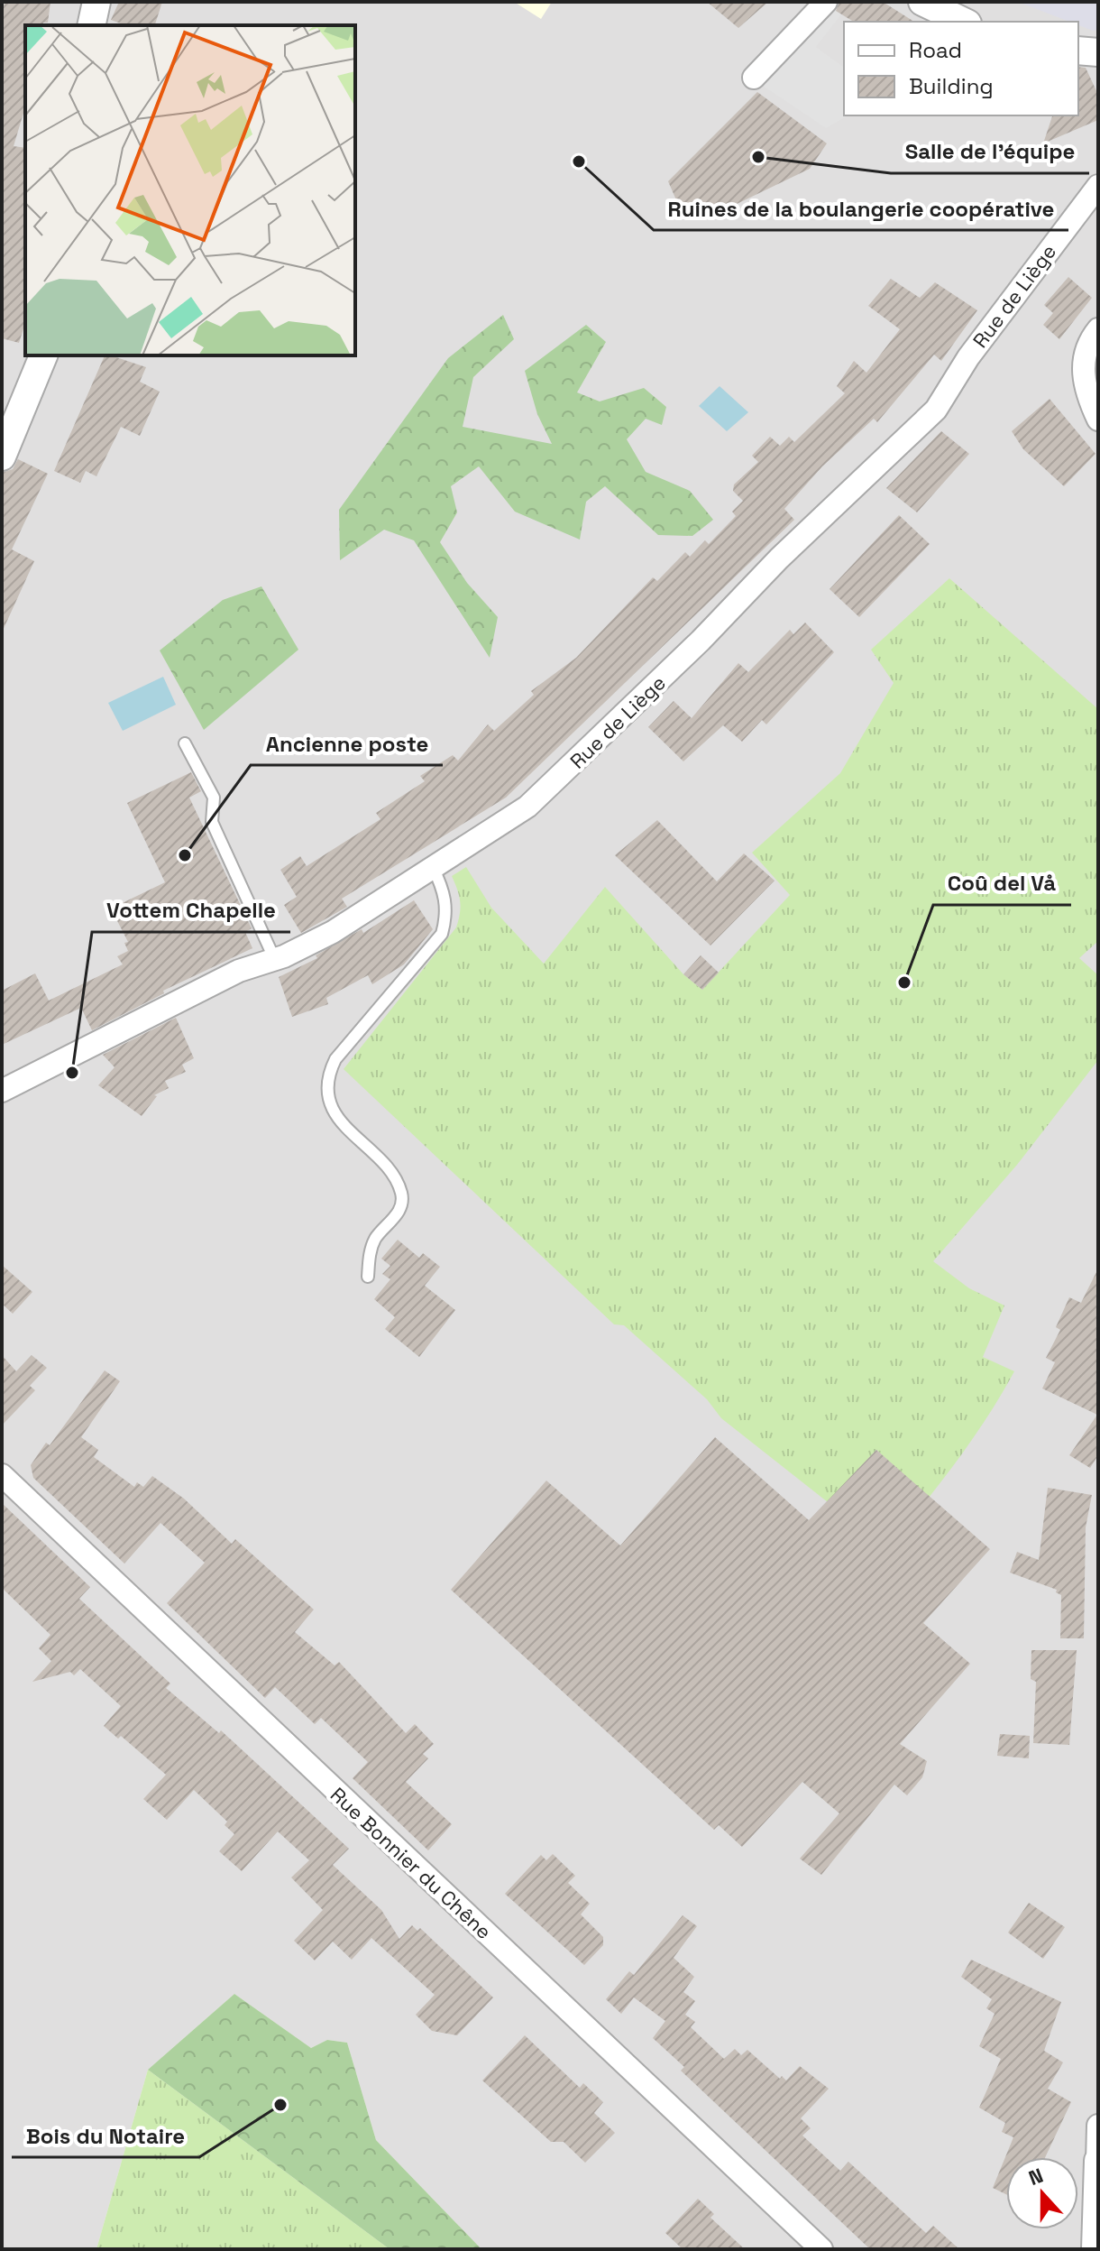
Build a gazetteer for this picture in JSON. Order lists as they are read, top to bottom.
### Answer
{
  "streets": {
    "street": ["Rue de Liège", "Rue Bonnier du Chêne"]
  },
  "places": [
    "Salle de l'équipe",
    "Ruines de la boulangerie coopérative",
    "Ancienne poste",
    "Coû del Vå",
    "Vottem Chapelle",
    "Bois du Notaire"
  ],
  "legend": ["Road", "Building"],
  "north": "top"
}
